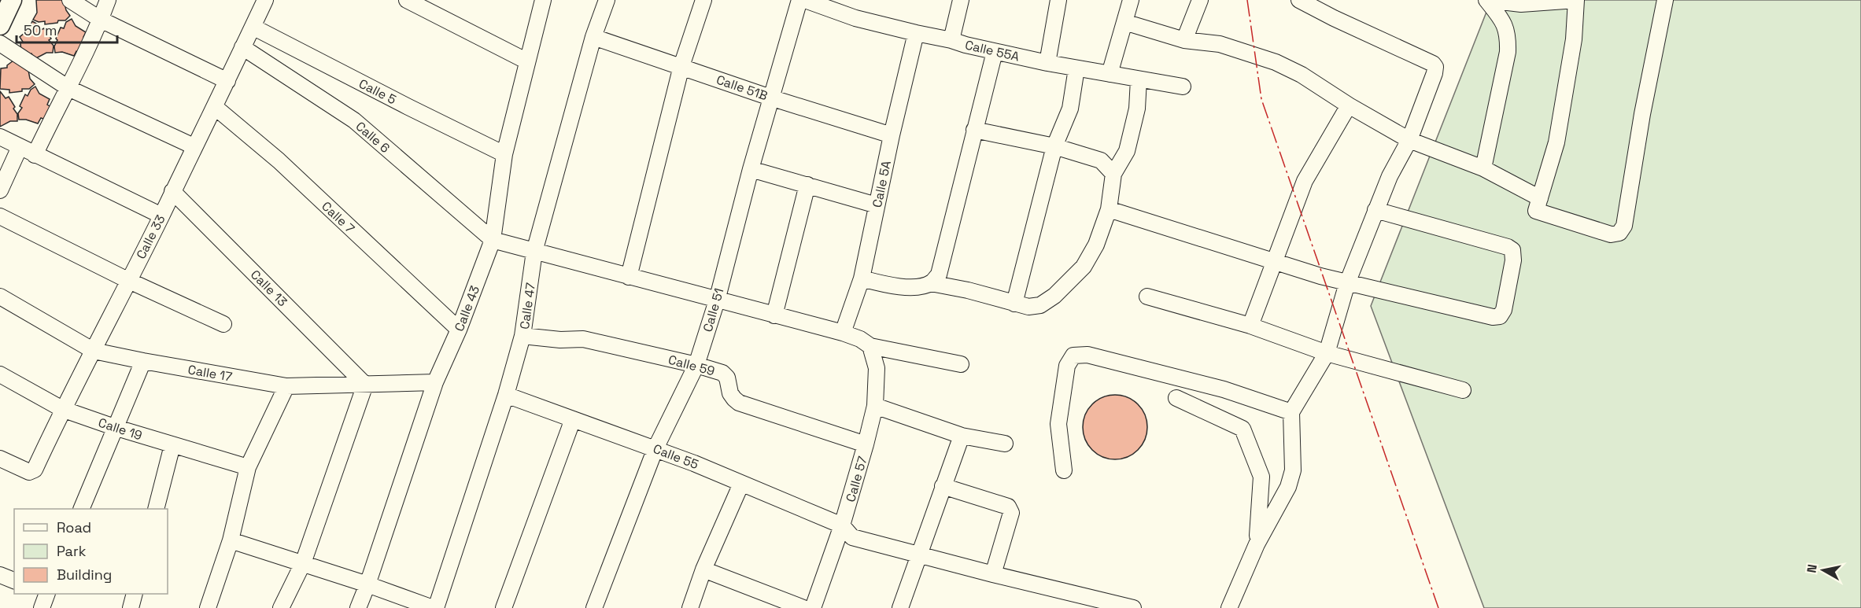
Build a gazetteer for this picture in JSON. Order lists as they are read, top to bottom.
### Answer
{
  "streets": {
    "street": [
      "Calle 55A",
      "Calle 51B",
      "Calle 5",
      "Calle 6",
      "Calle 5A",
      "Calle 7",
      "Calle 33",
      "Calle 13",
      "Calle 47",
      "Calle 43",
      "Calle 51",
      "Calle 59",
      "Calle 17",
      "Calle 19",
      "Calle 55",
      "Calle 57"
    ]
  },
  "crossings": [
    ["Calle 55A", "Calle 5A"],
    ["Calle 51B", "Calle 5A"],
    ["Calle 51B", "Calle 47"],
    ["Calle 51B", "Calle 51"],
    ["Calle 5", "Calle 33"],
    ["Calle 5", "Calle 43"],
    ["Calle 6", "Calle 33"],
    ["Calle 6", "Calle 43"],
    ["Calle 7", "Calle 33"],
    ["Calle 7", "Calle 43"],
    ["Calle 33", "Calle 13"],
    ["Calle 33", "Calle 17"],
    ["Calle 33", "Calle 19"],
    ["Calle 13", "Calle 17"],
    ["Calle 47", "Calle 59"],
    ["Calle 47", "Calle 55"],
    ["Calle 43", "Calle 17"],
    ["Calle 51", "Calle 59"],
    ["Calle 51", "Calle 55"],
    ["Calle 59", "Calle 57"],
    ["Calle 55", "Calle 57"]
  ],
  "legend": ["Road", "Park", "Building"],
  "scale_bar": "50 m",
  "north": "left"
}
